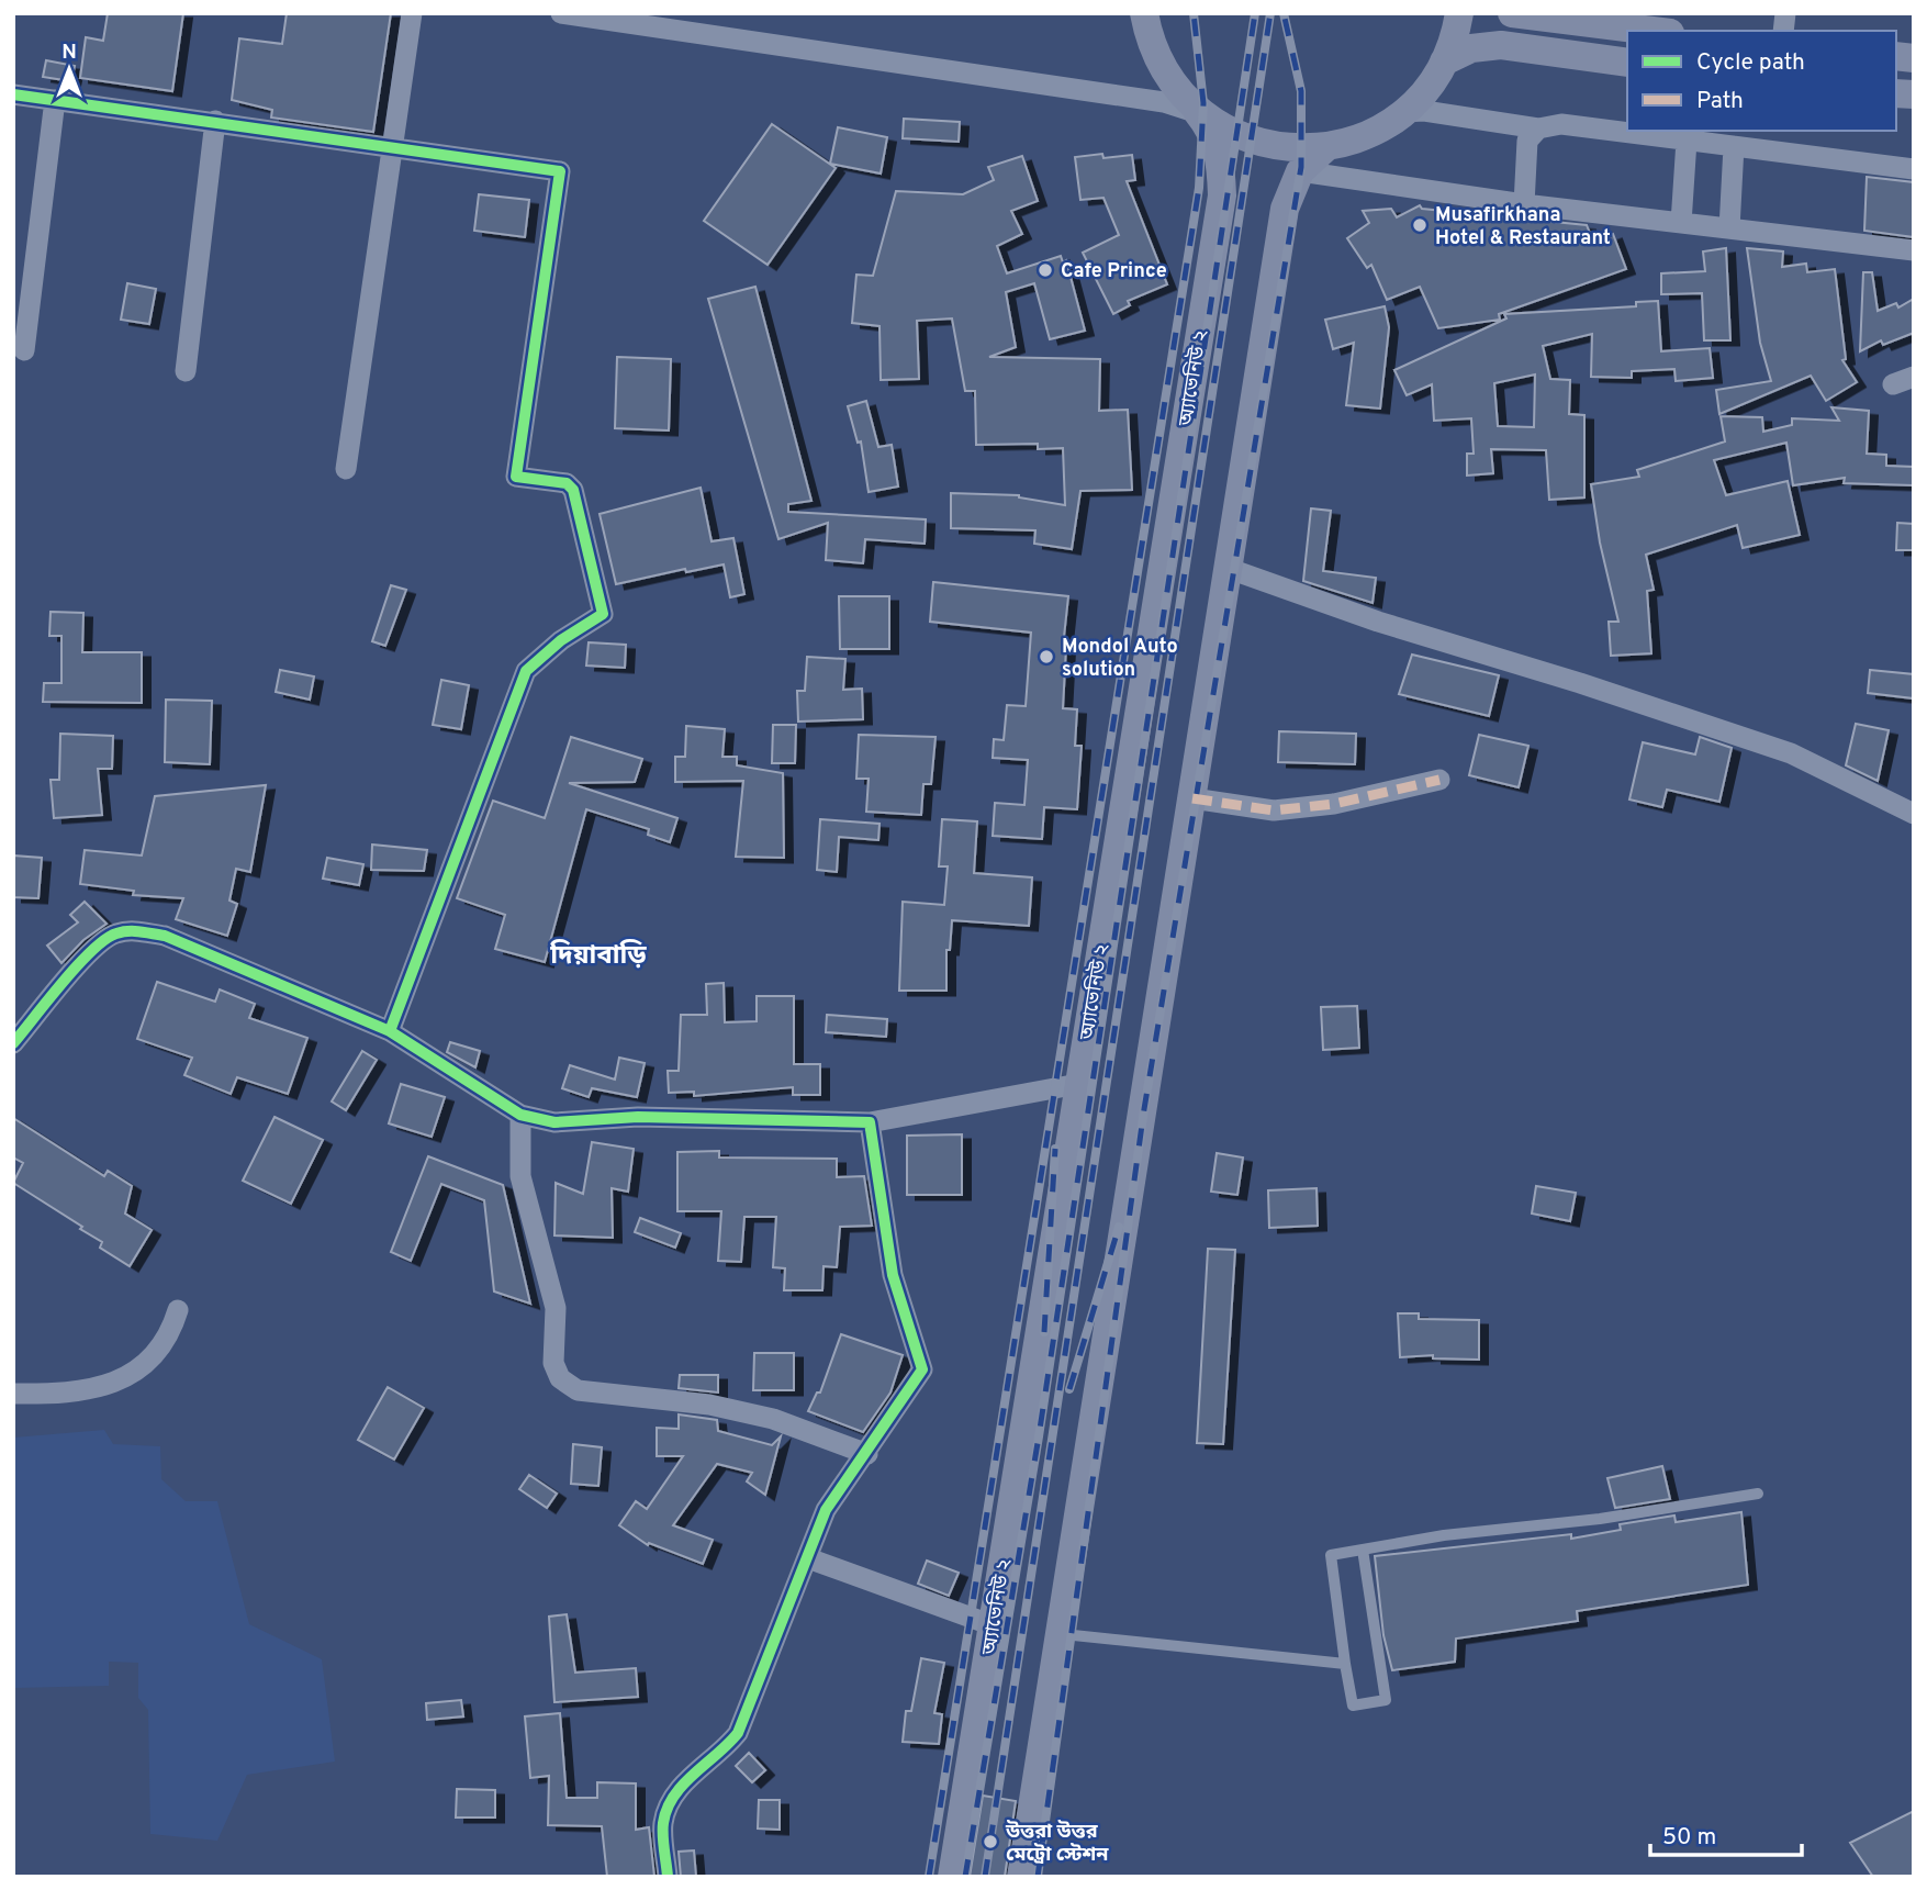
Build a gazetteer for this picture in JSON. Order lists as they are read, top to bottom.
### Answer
{
  "streets": {
    "main road": ["অ্যাভেনিউ ২"]
  },
  "districts": ["দিয়াবাড়ি"],
  "places": [
    "Musafirkhana Hotel & Restaurant",
    "Cafe Prince",
    "Mondol Auto solution",
    "উত্তরা উত্তর মেট্রো স্টেশন"
  ],
  "legend": ["Cycle path", "Path"],
  "scale_bar": "50 m",
  "north": "top"
}
